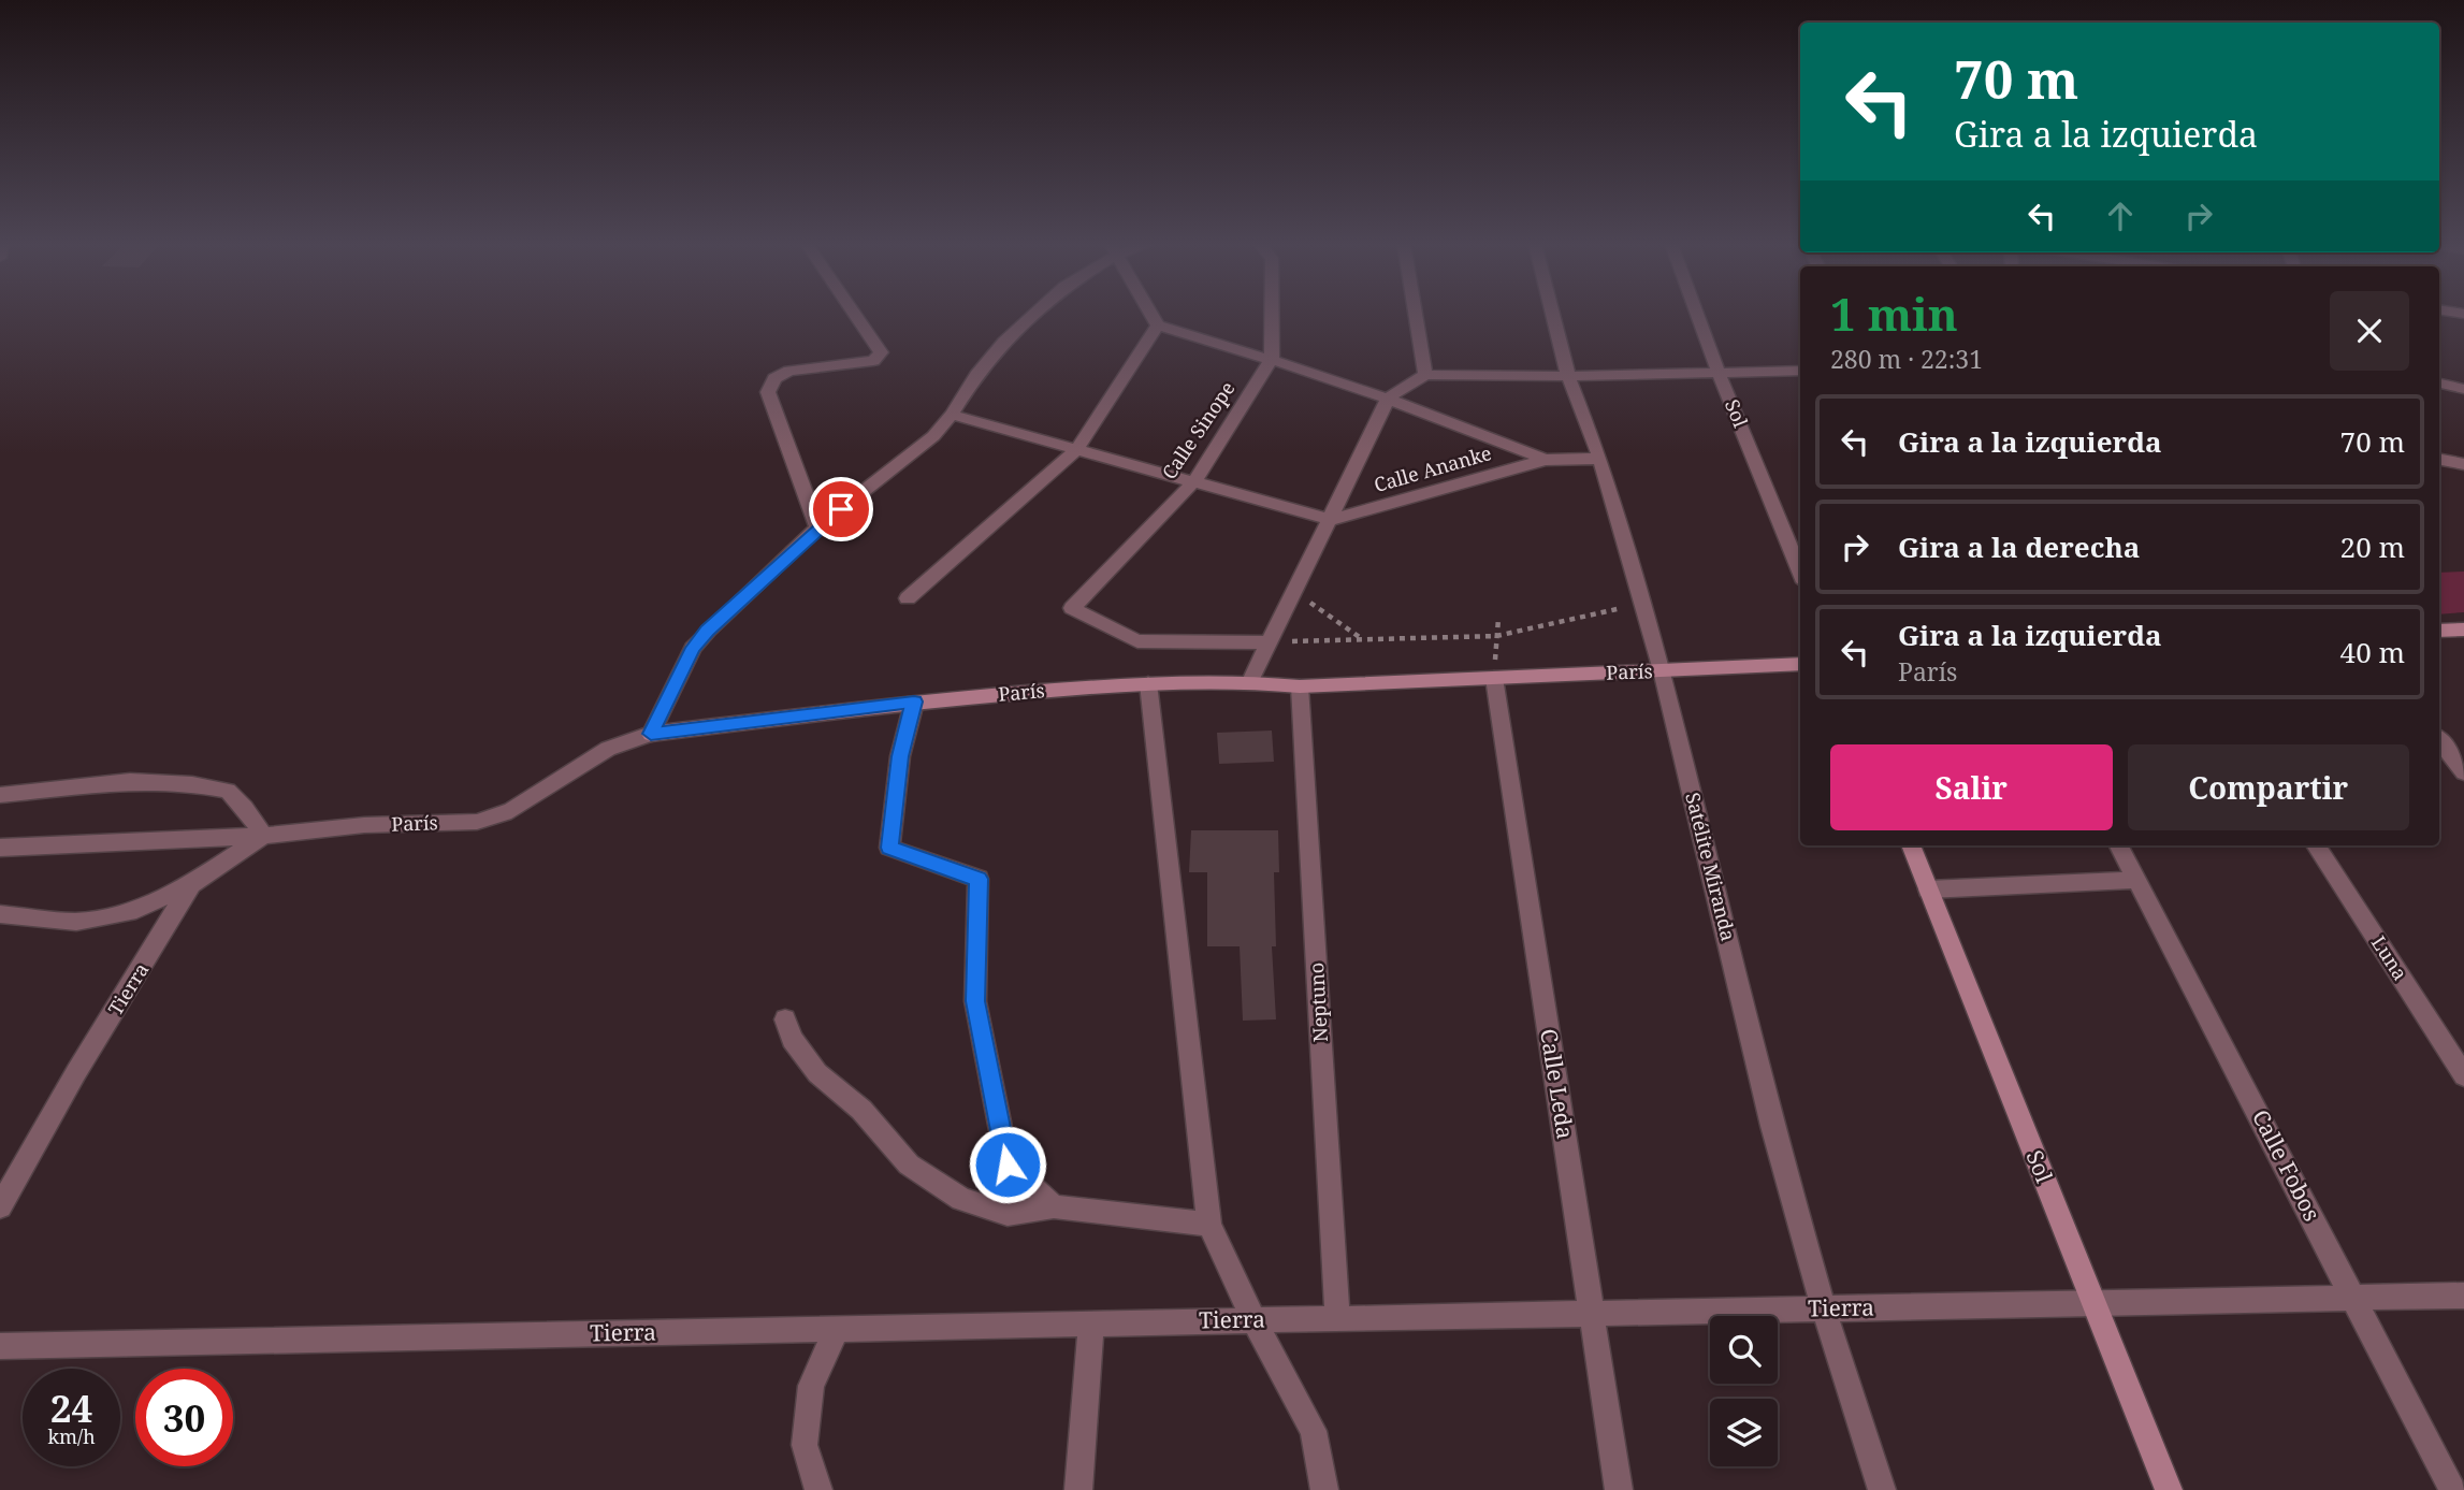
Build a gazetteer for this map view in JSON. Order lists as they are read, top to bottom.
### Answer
{
  "streets": {
    "street": [
      "Sol",
      "Calle Sinope",
      "Calle Ananke",
      "París",
      "Satélite Miranda",
      "Luna",
      "Tierra",
      "Neptuno",
      "Calle Leda",
      "Calle Fobos"
    ]
  },
  "crossings": [
    ["Sol", "Tierra"],
    ["París", "Satélite Miranda"],
    ["París", "Tierra"],
    ["París", "Neptuno"],
    ["París", "Calle Leda"],
    ["Satélite Miranda", "Tierra"],
    ["Tierra", "Neptuno"],
    ["Tierra", "Calle Leda"],
    ["Tierra", "Calle Fobos"]
  ],
  "page": {
    "turn": ["70 m", "Gira a la izquierda"],
    "heading": ["1 min", "280 m · 22:31"],
    "list": [
      {
        "name": "Gira a la izquierda",
        "value": "70 m"
      },
      {
        "name": "Gira a la derecha",
        "value": "20 m"
      },
      {
        "name": "Gira a la izquierda",
        "note": "París",
        "value": "40 m"
      }
    ],
    "buttons": ["Salir", "Compartir"],
    "speed": "24 km/h",
    "limit": "30"
  }
}
